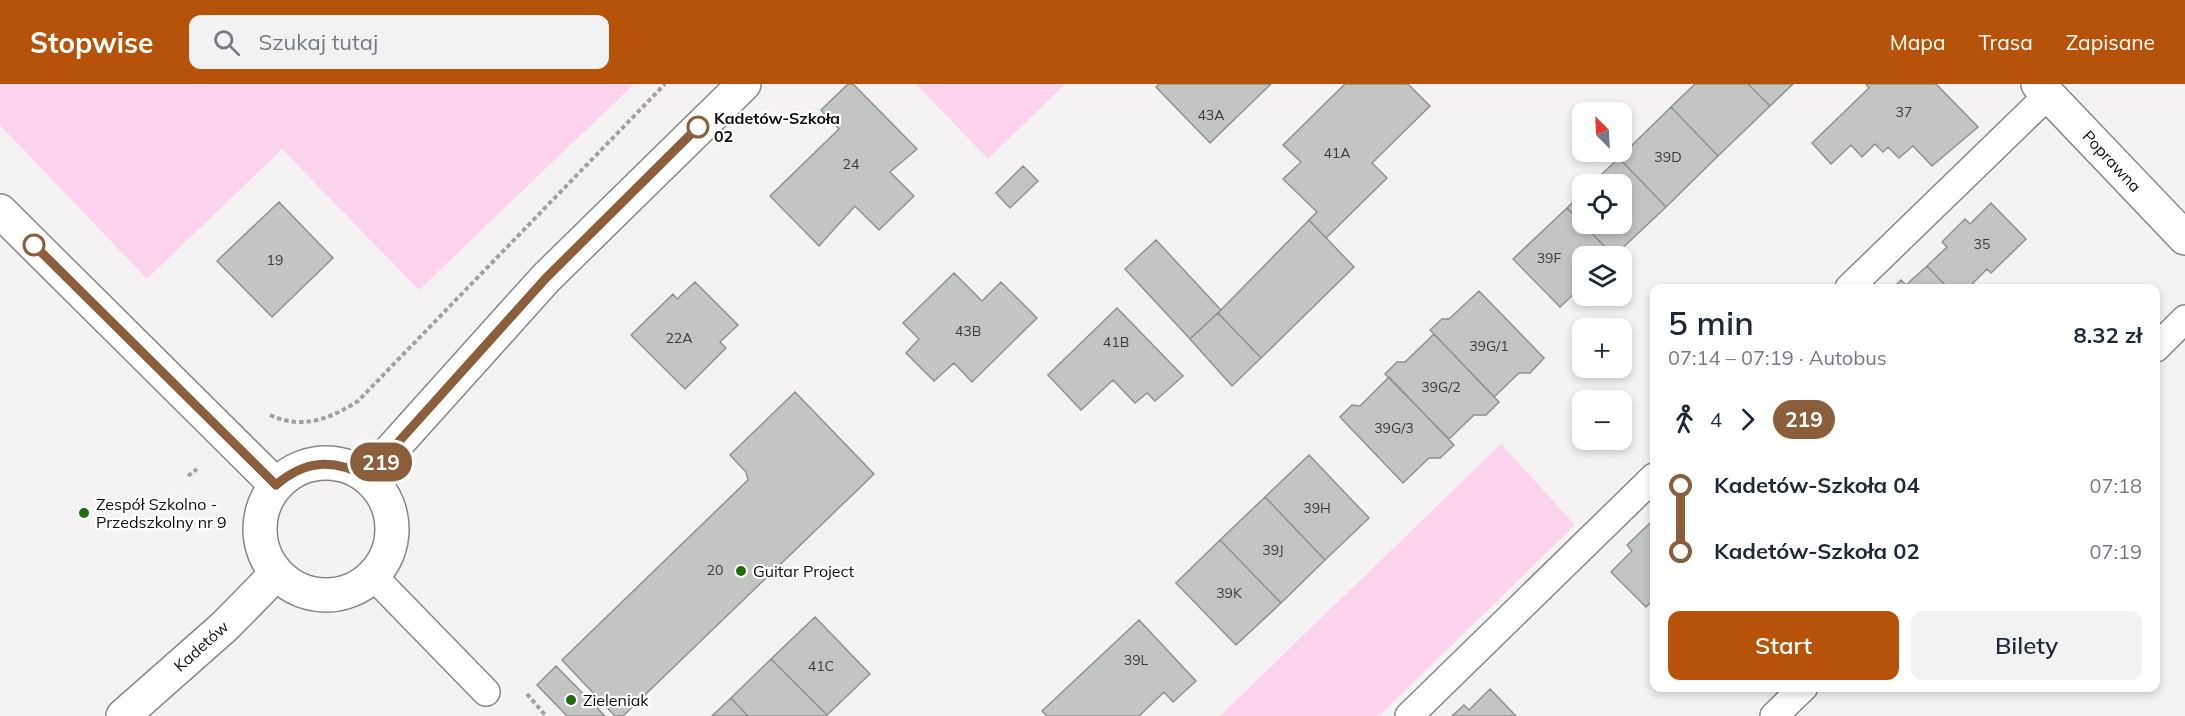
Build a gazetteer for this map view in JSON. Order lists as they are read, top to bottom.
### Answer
{
  "streets": {
    "street": ["Poprawna", "Kadetów"]
  },
  "places": [
    "Kadetów-Szkoła 02",
    "Zespół Szkolno - Przedszkolny nr 9",
    "Guitar Project",
    "Zieleniak"
  ],
  "lines": ["bus line 219"],
  "house_numbers": [
    "37",
    "43A",
    "41A",
    "39D",
    "24",
    "35",
    "39F",
    "19",
    "43B",
    "22A",
    "41B",
    "39G/1",
    "39G/2",
    "39G/3",
    "39H",
    "39J",
    "20",
    "39K",
    "39L",
    "41C"
  ],
  "north": "top left",
  "page": {
    "header": "Stopwise",
    "search": "Szukaj tutaj",
    "nav": ["Mapa", "Trasa", "Zapisane"],
    "on_map": "219",
    "map_buttons": ["+", "−"],
    "heading": ["5 min", "07:14 – 07:19 · Autobus", "8.32 zł"],
    "legs": ["4", "219"],
    "list": [
      {
        "name": "Kadetów-Szkoła 04",
        "value": "07:18"
      },
      {
        "name": "Kadetów-Szkoła 02",
        "value": "07:19"
      }
    ],
    "buttons": ["Start", "Bilety"]
  }
}
